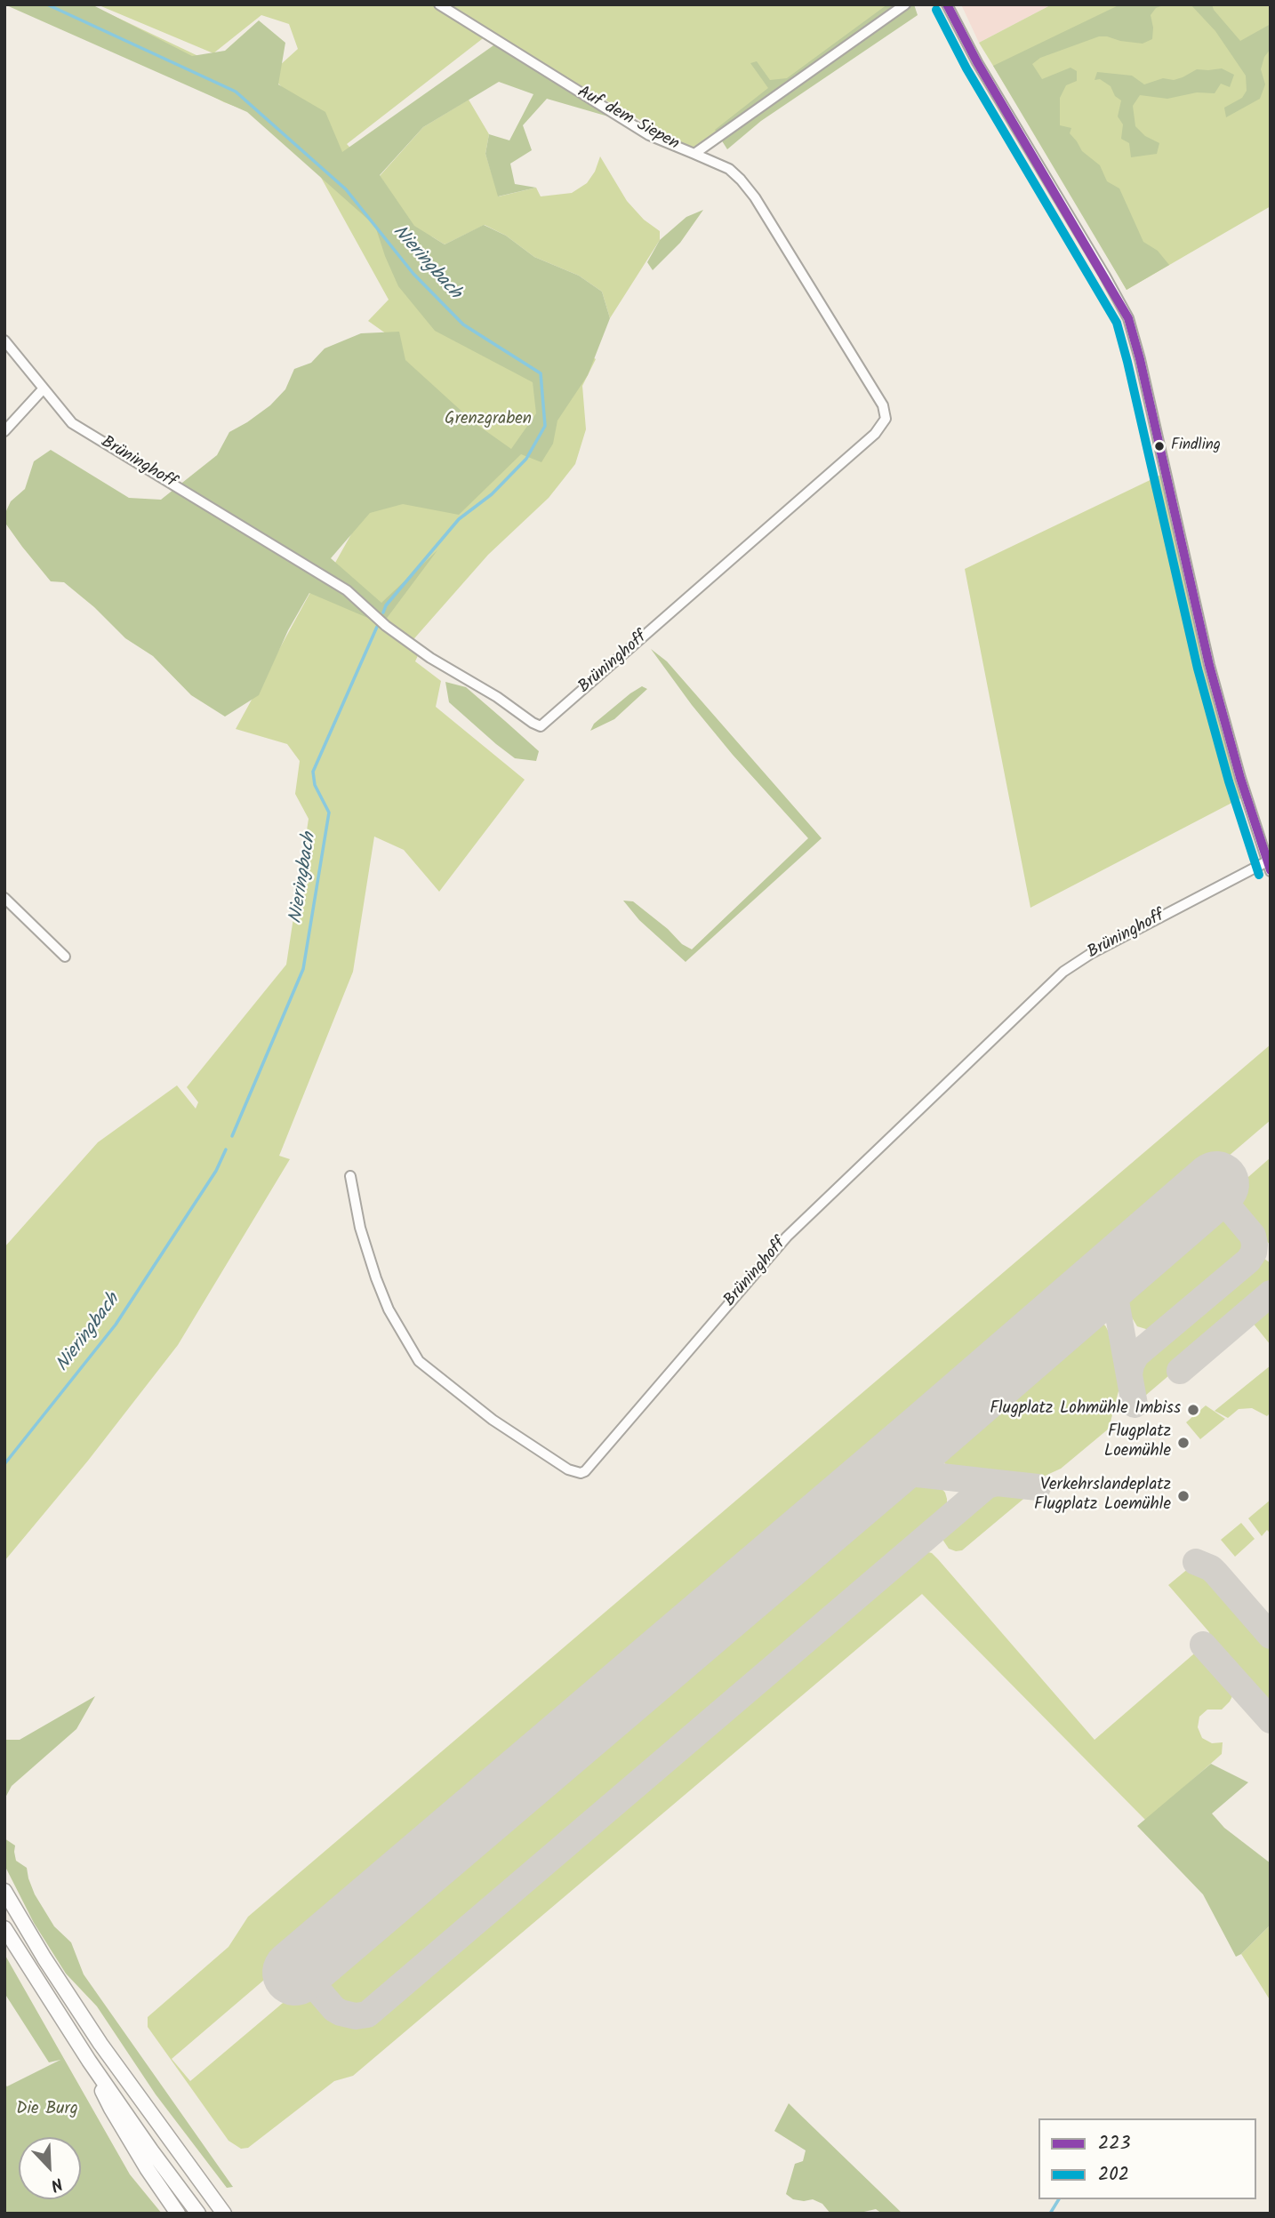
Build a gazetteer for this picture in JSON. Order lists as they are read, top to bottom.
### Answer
{
  "streets": {
    "street": ["Auf dem Siepen", "Brüninghoff"]
  },
  "crossings": [
    ["Auf dem Siepen", "Brüninghoff"]
  ],
  "water": ["Nieringbach"],
  "parks": ["Grenzgraben", "Die Burg"],
  "places": [
    "Findling",
    "Flugplatz Lohmühle Imbiss",
    "Flugplatz Loemühle",
    "Verkehrslandeplatz Flugplatz Loemühle"
  ],
  "lines": ["transit line 223", "transit line 202"],
  "legend": ["223", "202"],
  "north": "bottom right"
}
